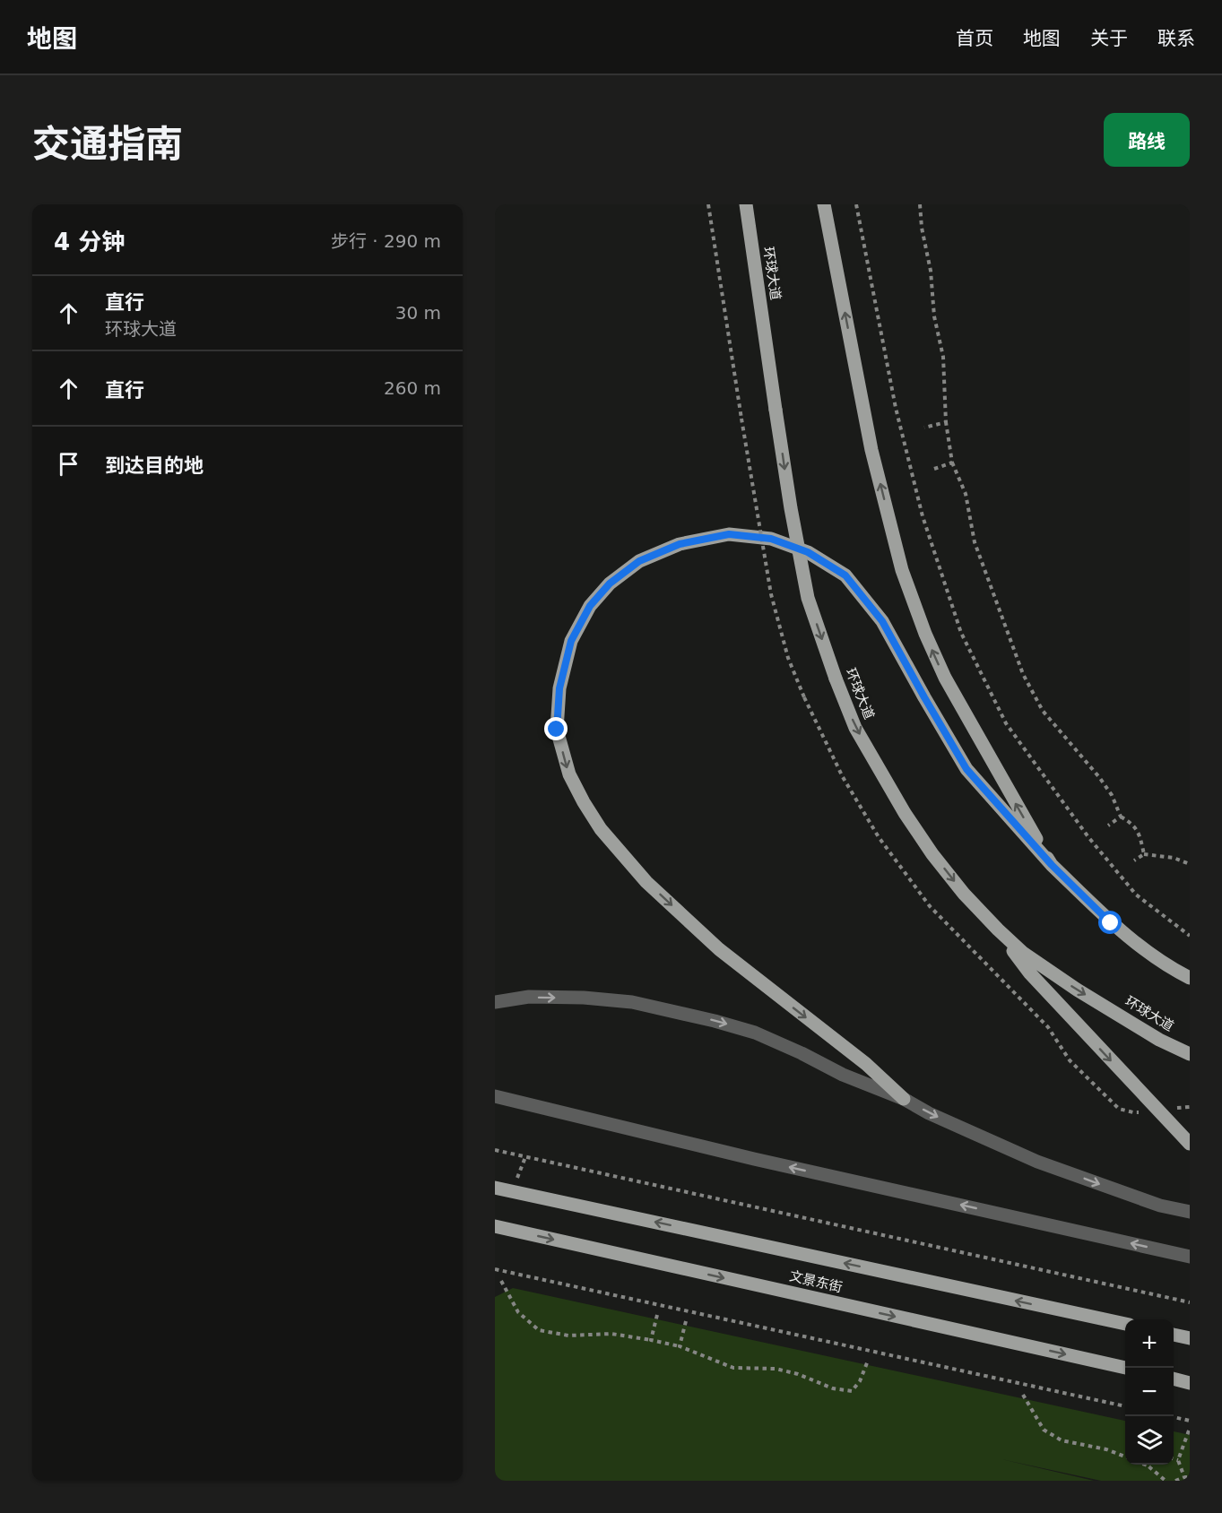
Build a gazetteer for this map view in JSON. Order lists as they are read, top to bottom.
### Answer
{
  "streets": {
    "main road": ["环球大道", "文景东街"]
  },
  "page": {
    "header": "地图",
    "nav": [
      "首页",
      "地图",
      "关于",
      "联系"
    ],
    "title": "交通指南",
    "buttons": "路线",
    "heading": ["4 分钟", "步行 · 290 m"],
    "list": [
      ["直行", "环球大道", "30 m"],
      ["直行", "260 m"],
      "到达目的地"
    ],
    "map_buttons": ["+", "−"]
  }
}
